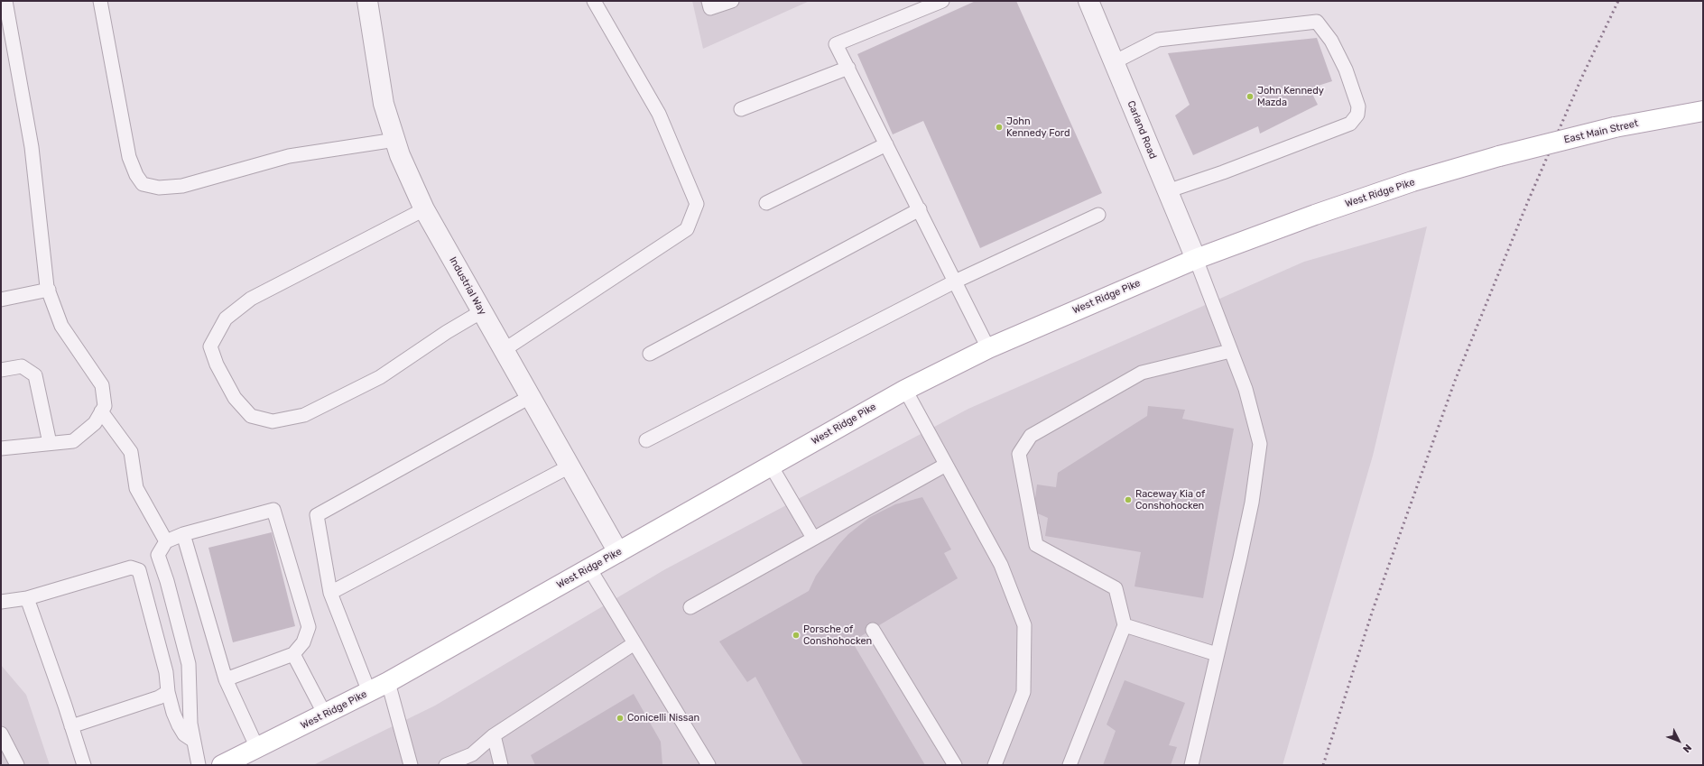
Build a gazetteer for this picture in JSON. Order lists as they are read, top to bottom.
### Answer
{
  "streets": {
    "main road": ["East Main Street", "West Ridge Pike"],
    "street": ["Carland Road", "Industrial Way"]
  },
  "crossings": [
    ["Carland Road", "West Ridge Pike"],
    ["East Main Street", "West Ridge Pike"],
    ["West Ridge Pike", "Industrial Way"]
  ],
  "places": [
    "John Kennedy Mazda",
    "John Kennedy Ford",
    "Raceway Kia of Conshohocken",
    "Porsche of Conshohocken",
    "Conicelli Nissan"
  ],
  "north": "bottom right"
}
